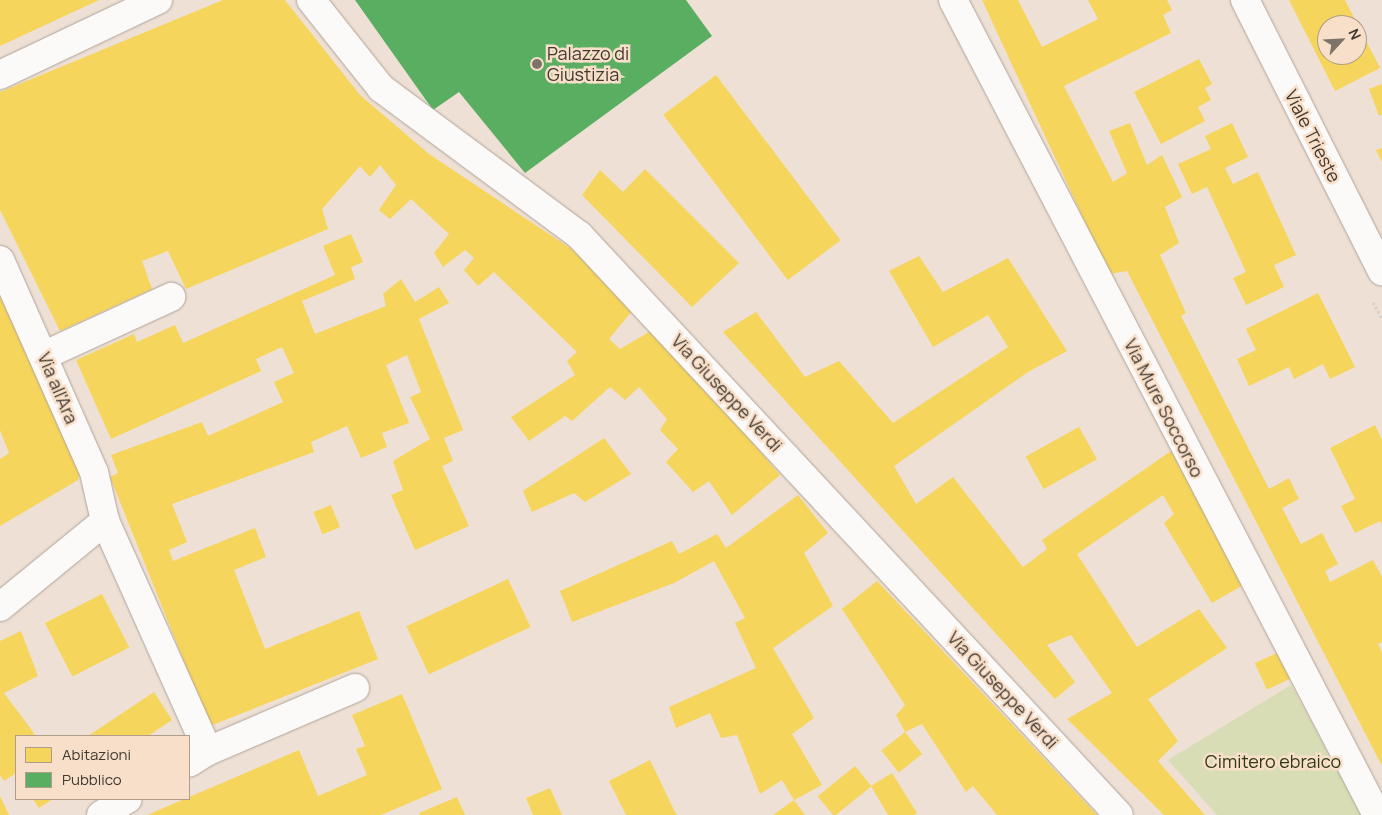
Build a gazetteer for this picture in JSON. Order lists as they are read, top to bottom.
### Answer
{
  "streets": {
    "street": [
      "Viale Trieste",
      "Via all'Ara",
      "Via Giuseppe Verdi",
      "Via Mure Soccorso"
    ]
  },
  "parks": ["Cimitero ebraico"],
  "places": ["Palazzo di Giustizia"],
  "legend": ["Abitazioni", "Pubblico"],
  "north": "top right"
}
